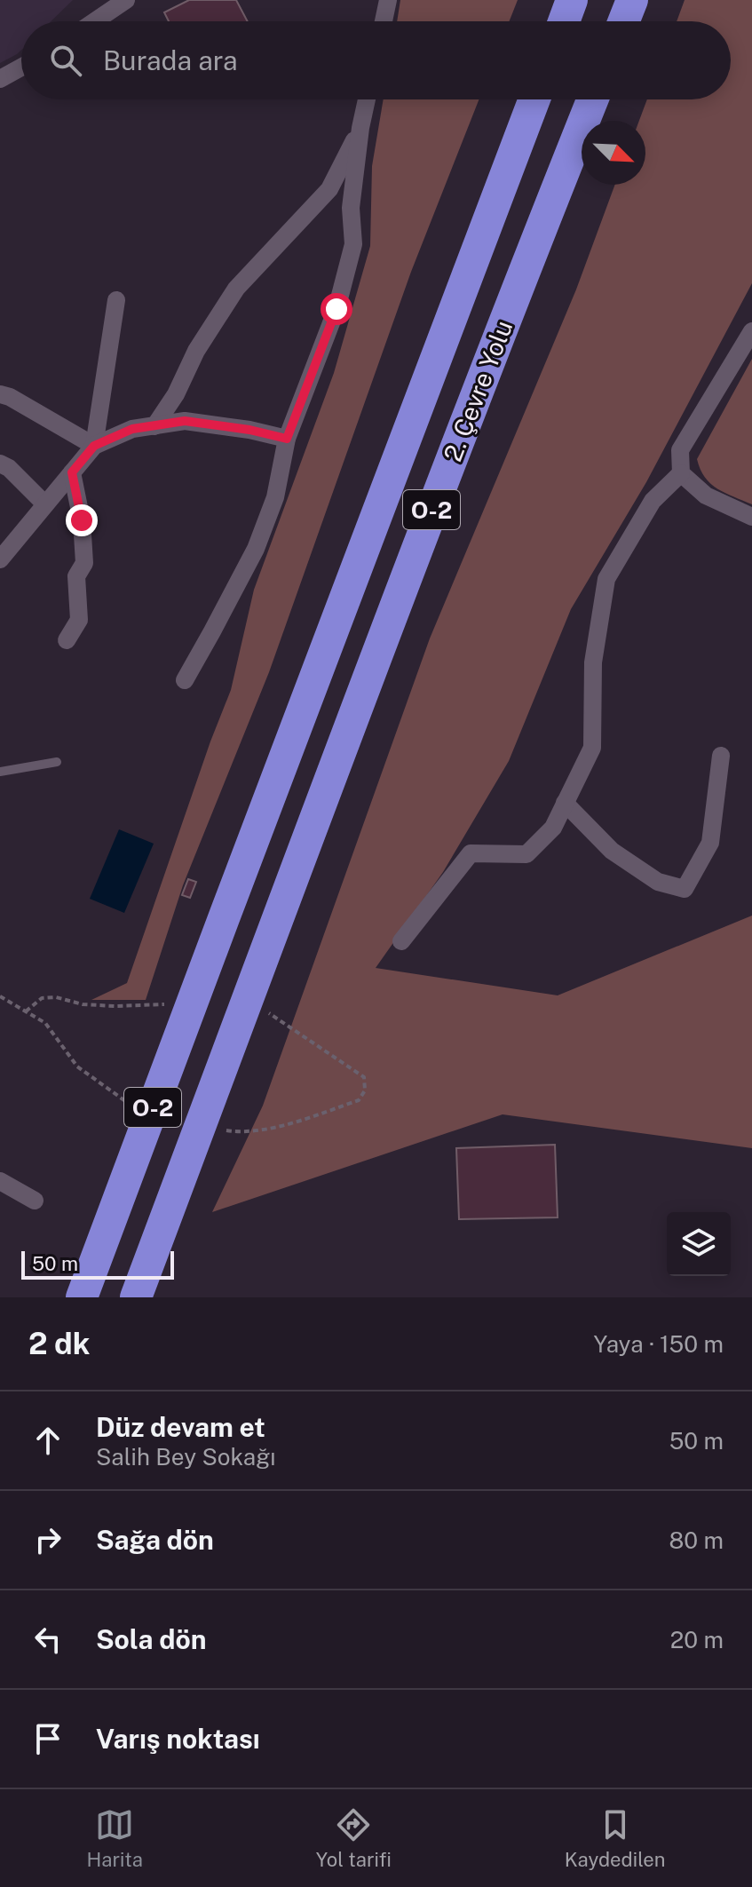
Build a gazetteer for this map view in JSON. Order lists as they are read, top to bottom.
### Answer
{
  "streets": {
    "highway": ["2. Çevre Yolu", "O-2"]
  },
  "crossings": [
    ["2. Çevre Yolu", "O-2"]
  ],
  "scale_bar": "50 m",
  "north": "bottom right",
  "page": {
    "search": "Burada ara",
    "scale": "50 m",
    "heading": ["2 dk", "Yaya · 150 m"],
    "list": [
      ["Düz devam et", "Salih Bey Sokağı", "50 m"],
      ["Sağa dön", "80 m"],
      ["Sola dön", "20 m"],
      "Varış noktası"
    ],
    "nav": ["Harita", "Yol tarifi", "Kaydedilen"]
  }
}
